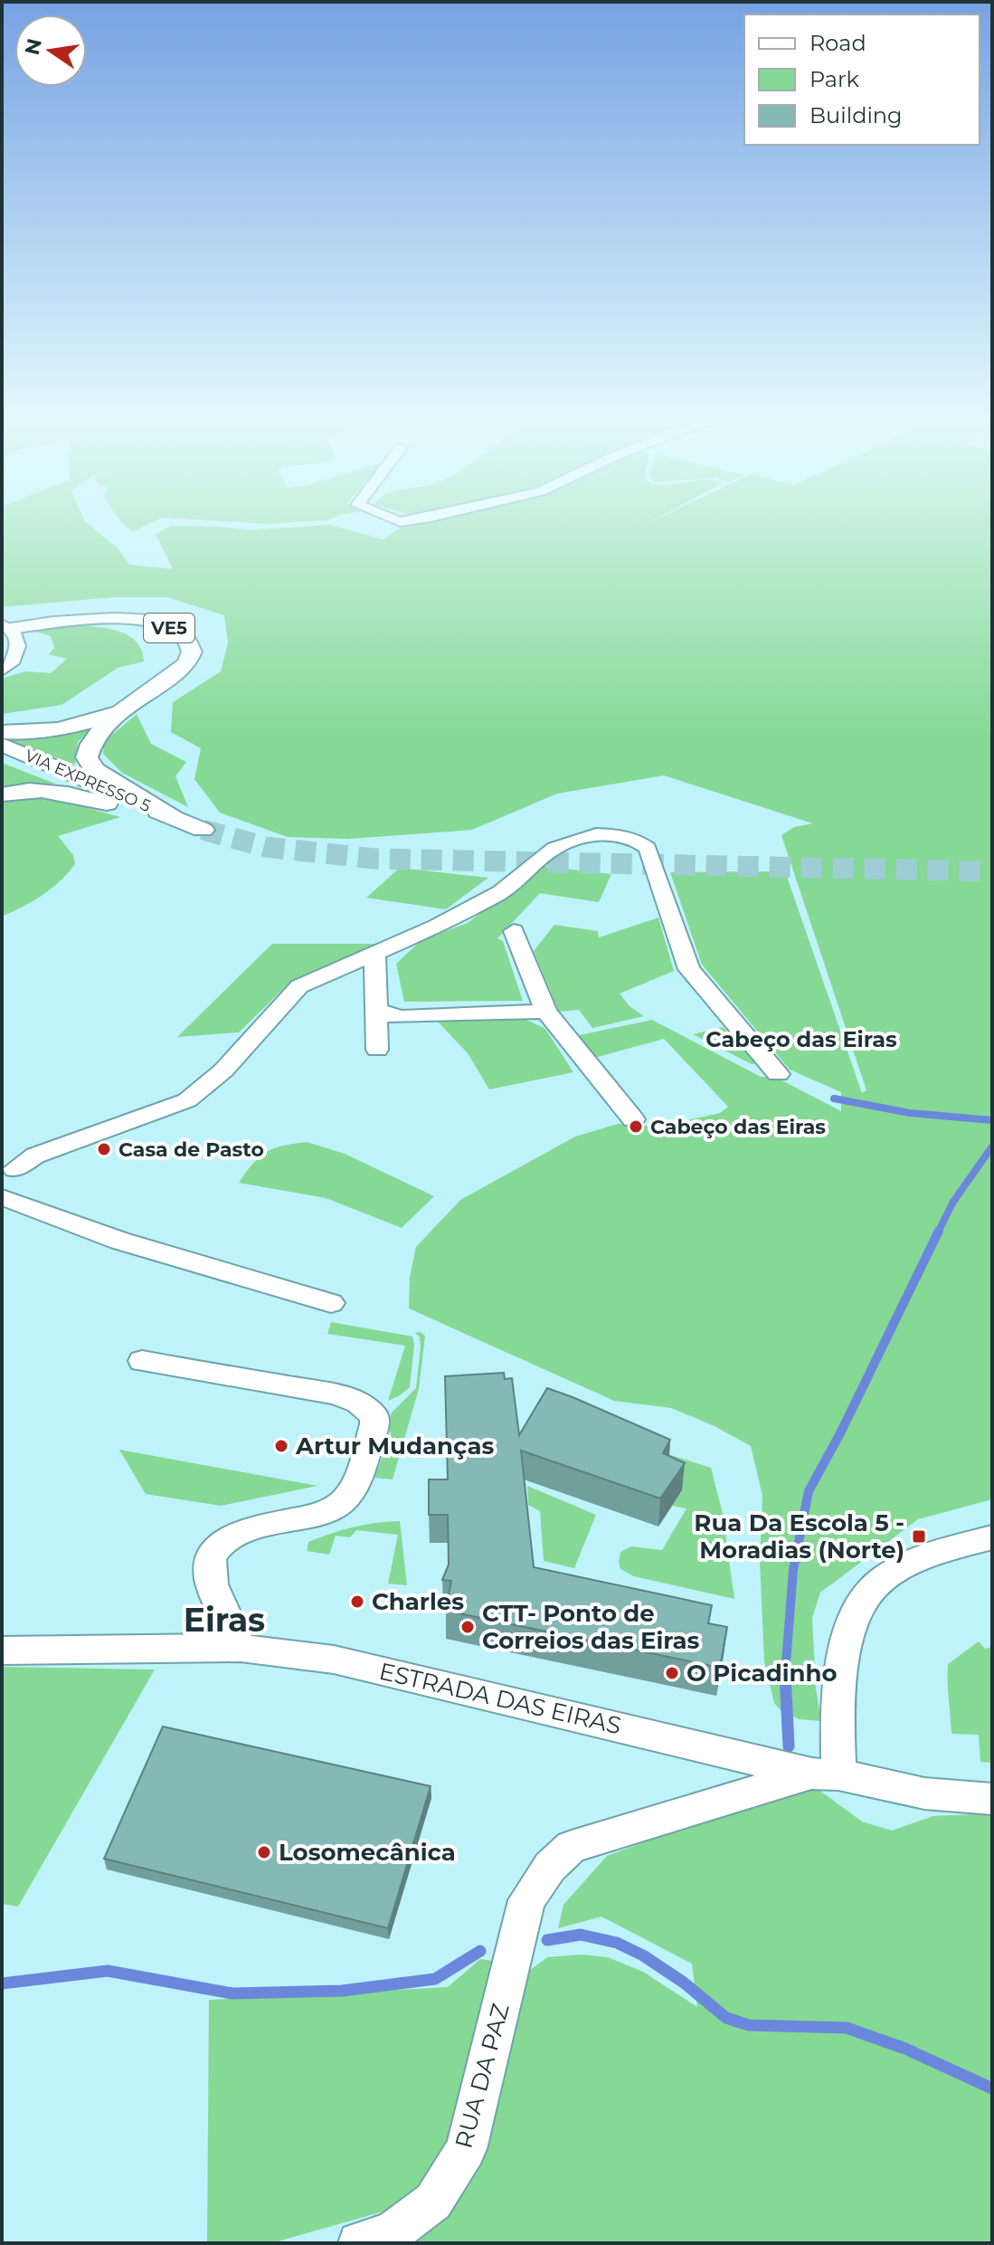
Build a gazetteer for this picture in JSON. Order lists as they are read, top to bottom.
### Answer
{
  "streets": {
    "main road": ["VE5", "VIA EXPRESSO 5"],
    "street": ["ESTRADA DAS EIRAS", "RUA DA PAZ"]
  },
  "crossings": [
    ["VE5", "VIA EXPRESSO 5"],
    ["ESTRADA DAS EIRAS", "RUA DA PAZ"]
  ],
  "districts": ["Cabeço das Eiras", "Eiras"],
  "places": {
    "other": [
      "Cabeço das Eiras",
      "Casa de Pasto",
      "Artur Mudanças",
      "Charles",
      "CTT- Ponto de Correios das Eiras",
      "O Picadinho",
      "Losomecânica"
    ],
    "transit": ["Rua Da Escola 5 - Moradias (Norte)"]
  },
  "legend": ["Road", "Park", "Building"],
  "north": "left"
}
